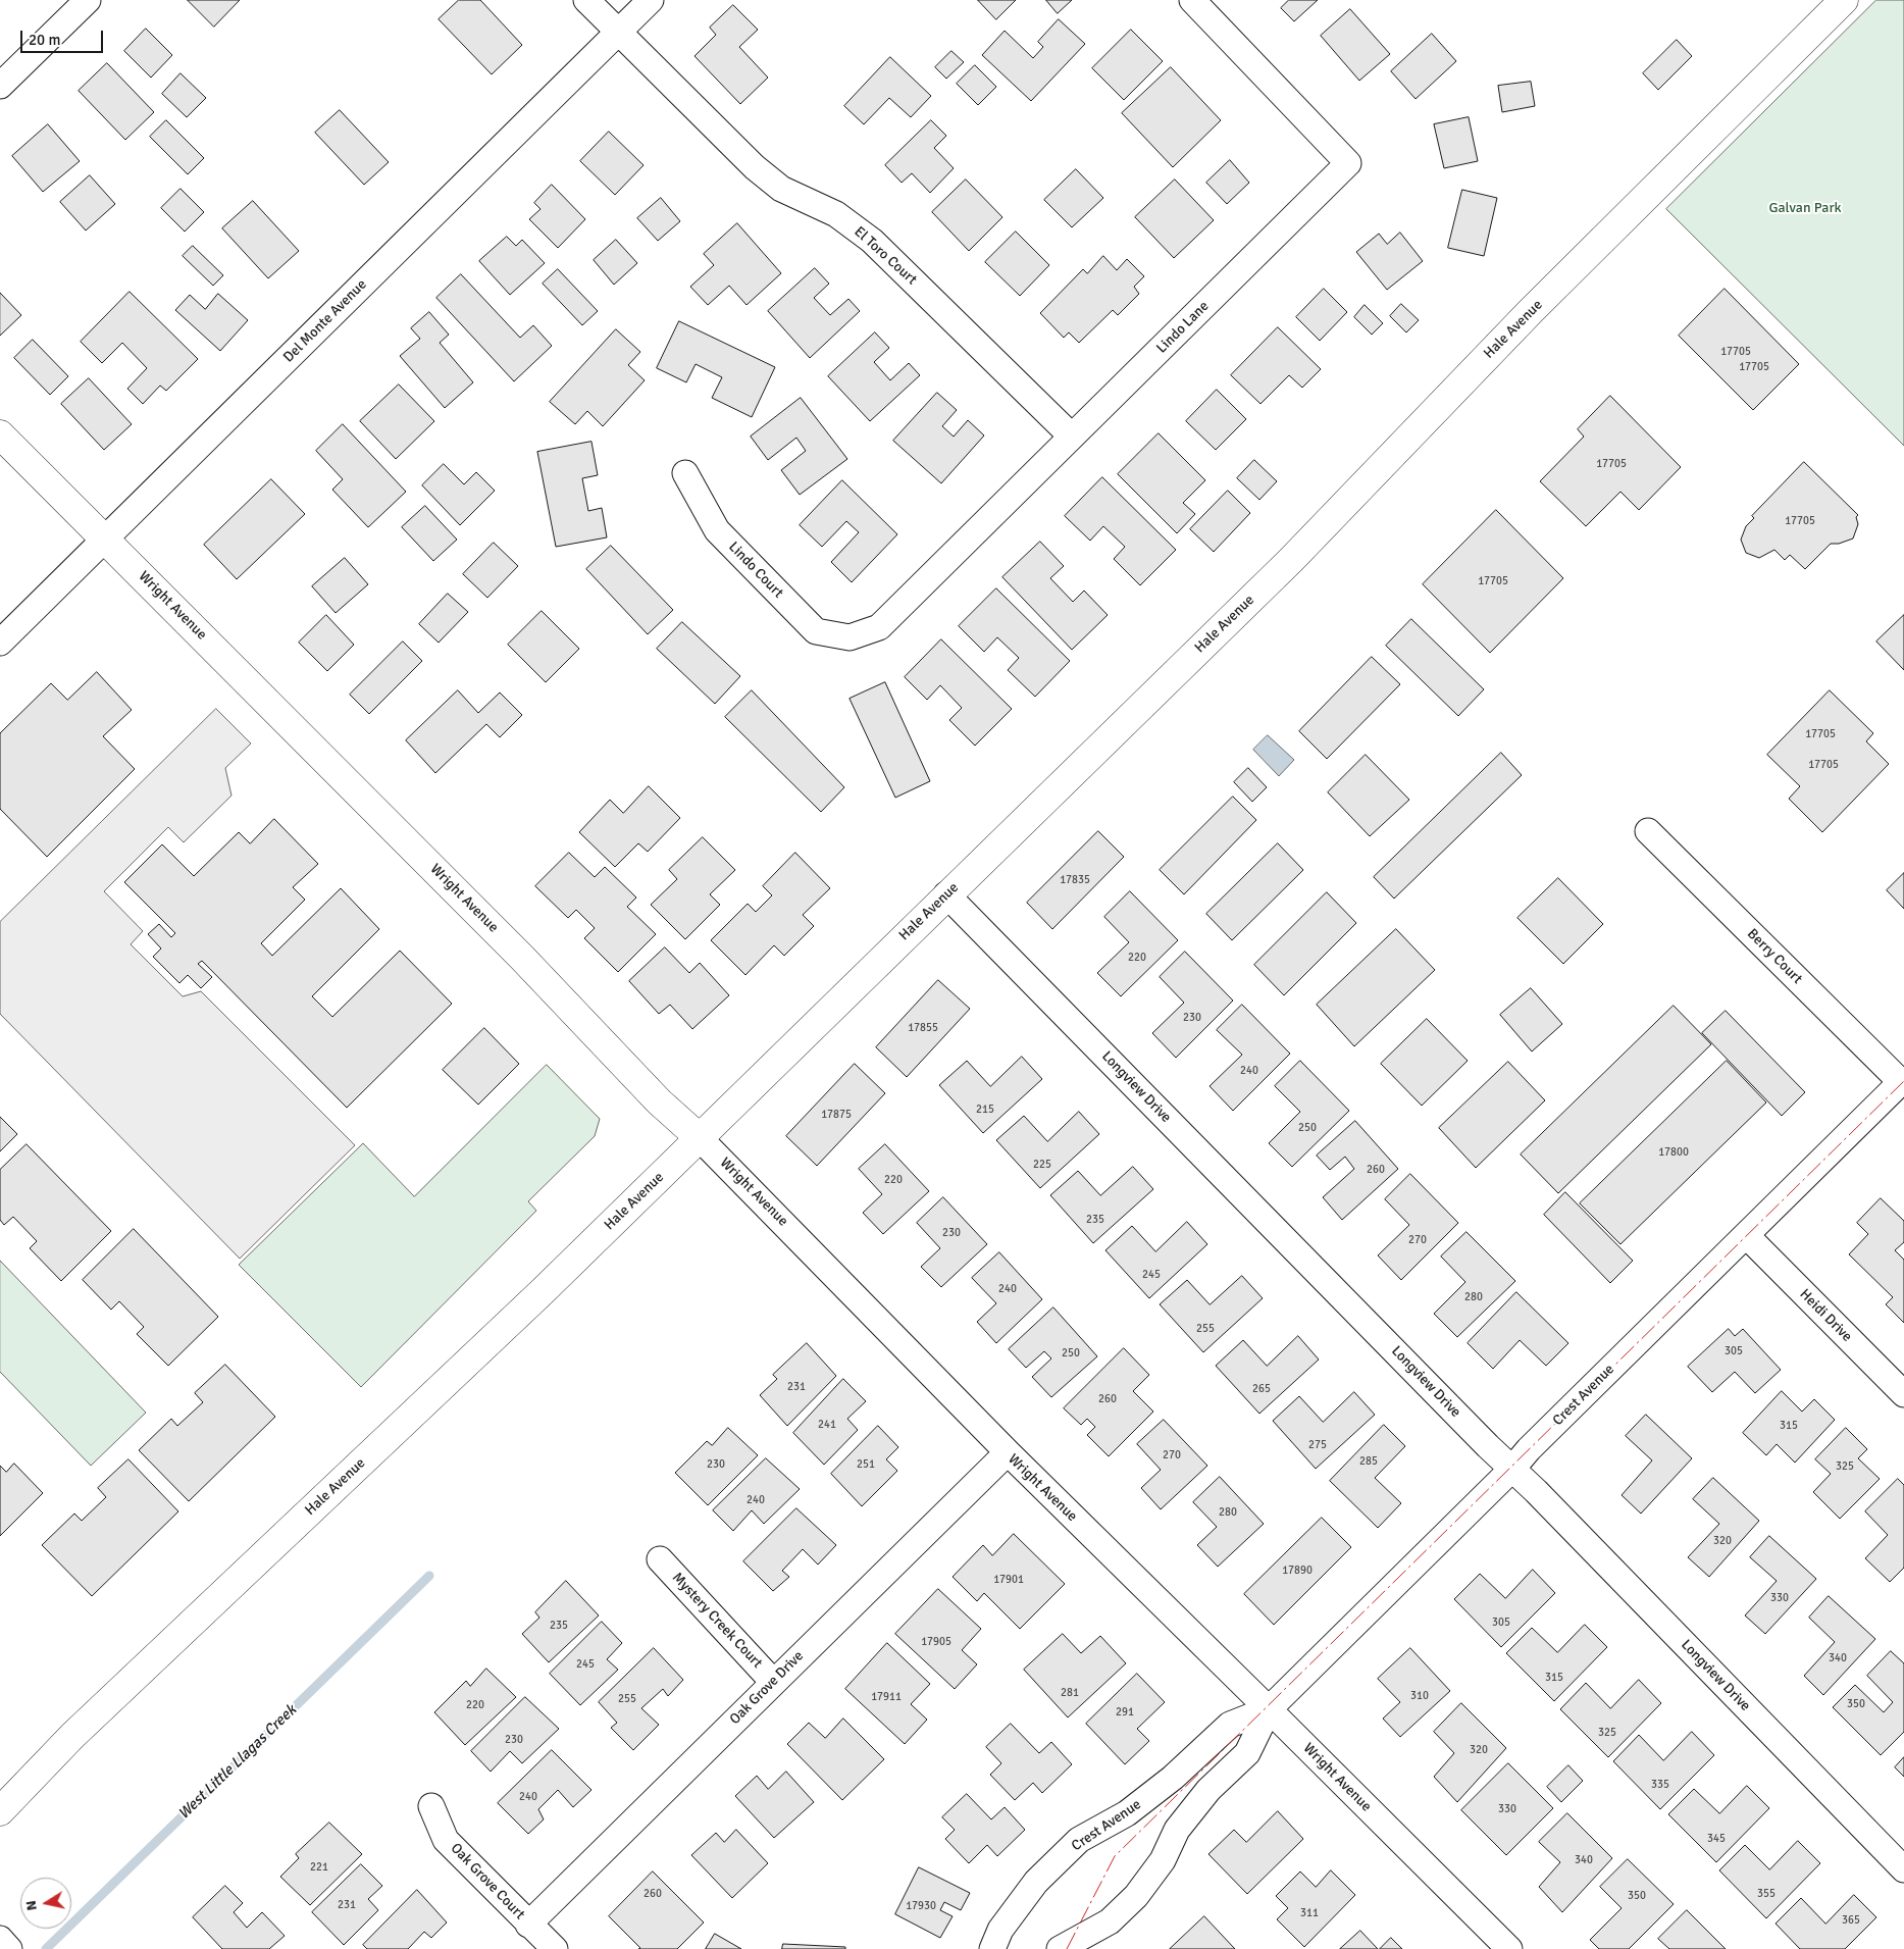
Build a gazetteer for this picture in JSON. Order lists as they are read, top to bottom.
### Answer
{
  "streets": {
    "main road": ["Hale Avenue", "Wright Avenue"],
    "street": [
      "El Toro Court",
      "Del Monte Avenue",
      "Lindo Lane",
      "Lindo Court",
      "Berry Court",
      "Longview Drive",
      "Heidi Drive",
      "Crest Avenue",
      "Mystery Creek Court",
      "Oak Grove Drive",
      "Oak Grove Court"
    ]
  },
  "crossings": [
    ["El Toro Court", "Del Monte Avenue"],
    ["El Toro Court", "Lindo Lane"],
    ["Del Monte Avenue", "Wright Avenue"],
    ["Lindo Lane", "Lindo Court"],
    ["Hale Avenue", "Wright Avenue"],
    ["Hale Avenue", "Longview Drive"],
    ["Wright Avenue", "Crest Avenue"],
    ["Wright Avenue", "Oak Grove Drive"],
    ["Berry Court", "Crest Avenue"],
    ["Longview Drive", "Crest Avenue"],
    ["Heidi Drive", "Crest Avenue"],
    ["Mystery Creek Court", "Oak Grove Drive"],
    ["Oak Grove Drive", "Oak Grove Court"]
  ],
  "water": ["West Little Llagas Creek"],
  "parks": ["Galvan Park"],
  "house_numbers": [
    "17705",
    "17705",
    "17705",
    "17705",
    "17705",
    "17705",
    "17705",
    "17835",
    "220",
    "230",
    "17855",
    "240",
    "215",
    "17875",
    "250",
    "17800",
    "225",
    "260",
    "220",
    "235",
    "230",
    "270",
    "245",
    "240",
    "280",
    "255",
    "305",
    "250",
    "231",
    "265",
    "260",
    "241",
    "315",
    "275",
    "270",
    "285",
    "230",
    "251",
    "325",
    "240",
    "280",
    "320",
    "17890",
    "17901",
    "330",
    "305",
    "235",
    "17905",
    "340",
    "245",
    "315",
    "281",
    "310",
    "17911",
    "255",
    "350",
    "220",
    "291",
    "325",
    "230",
    "320",
    "335",
    "240",
    "330",
    "345",
    "340",
    "221",
    "260",
    "355",
    "350",
    "231",
    "17930",
    "311",
    "365"
  ],
  "scale_bar": "20 m",
  "north": "left"
}
